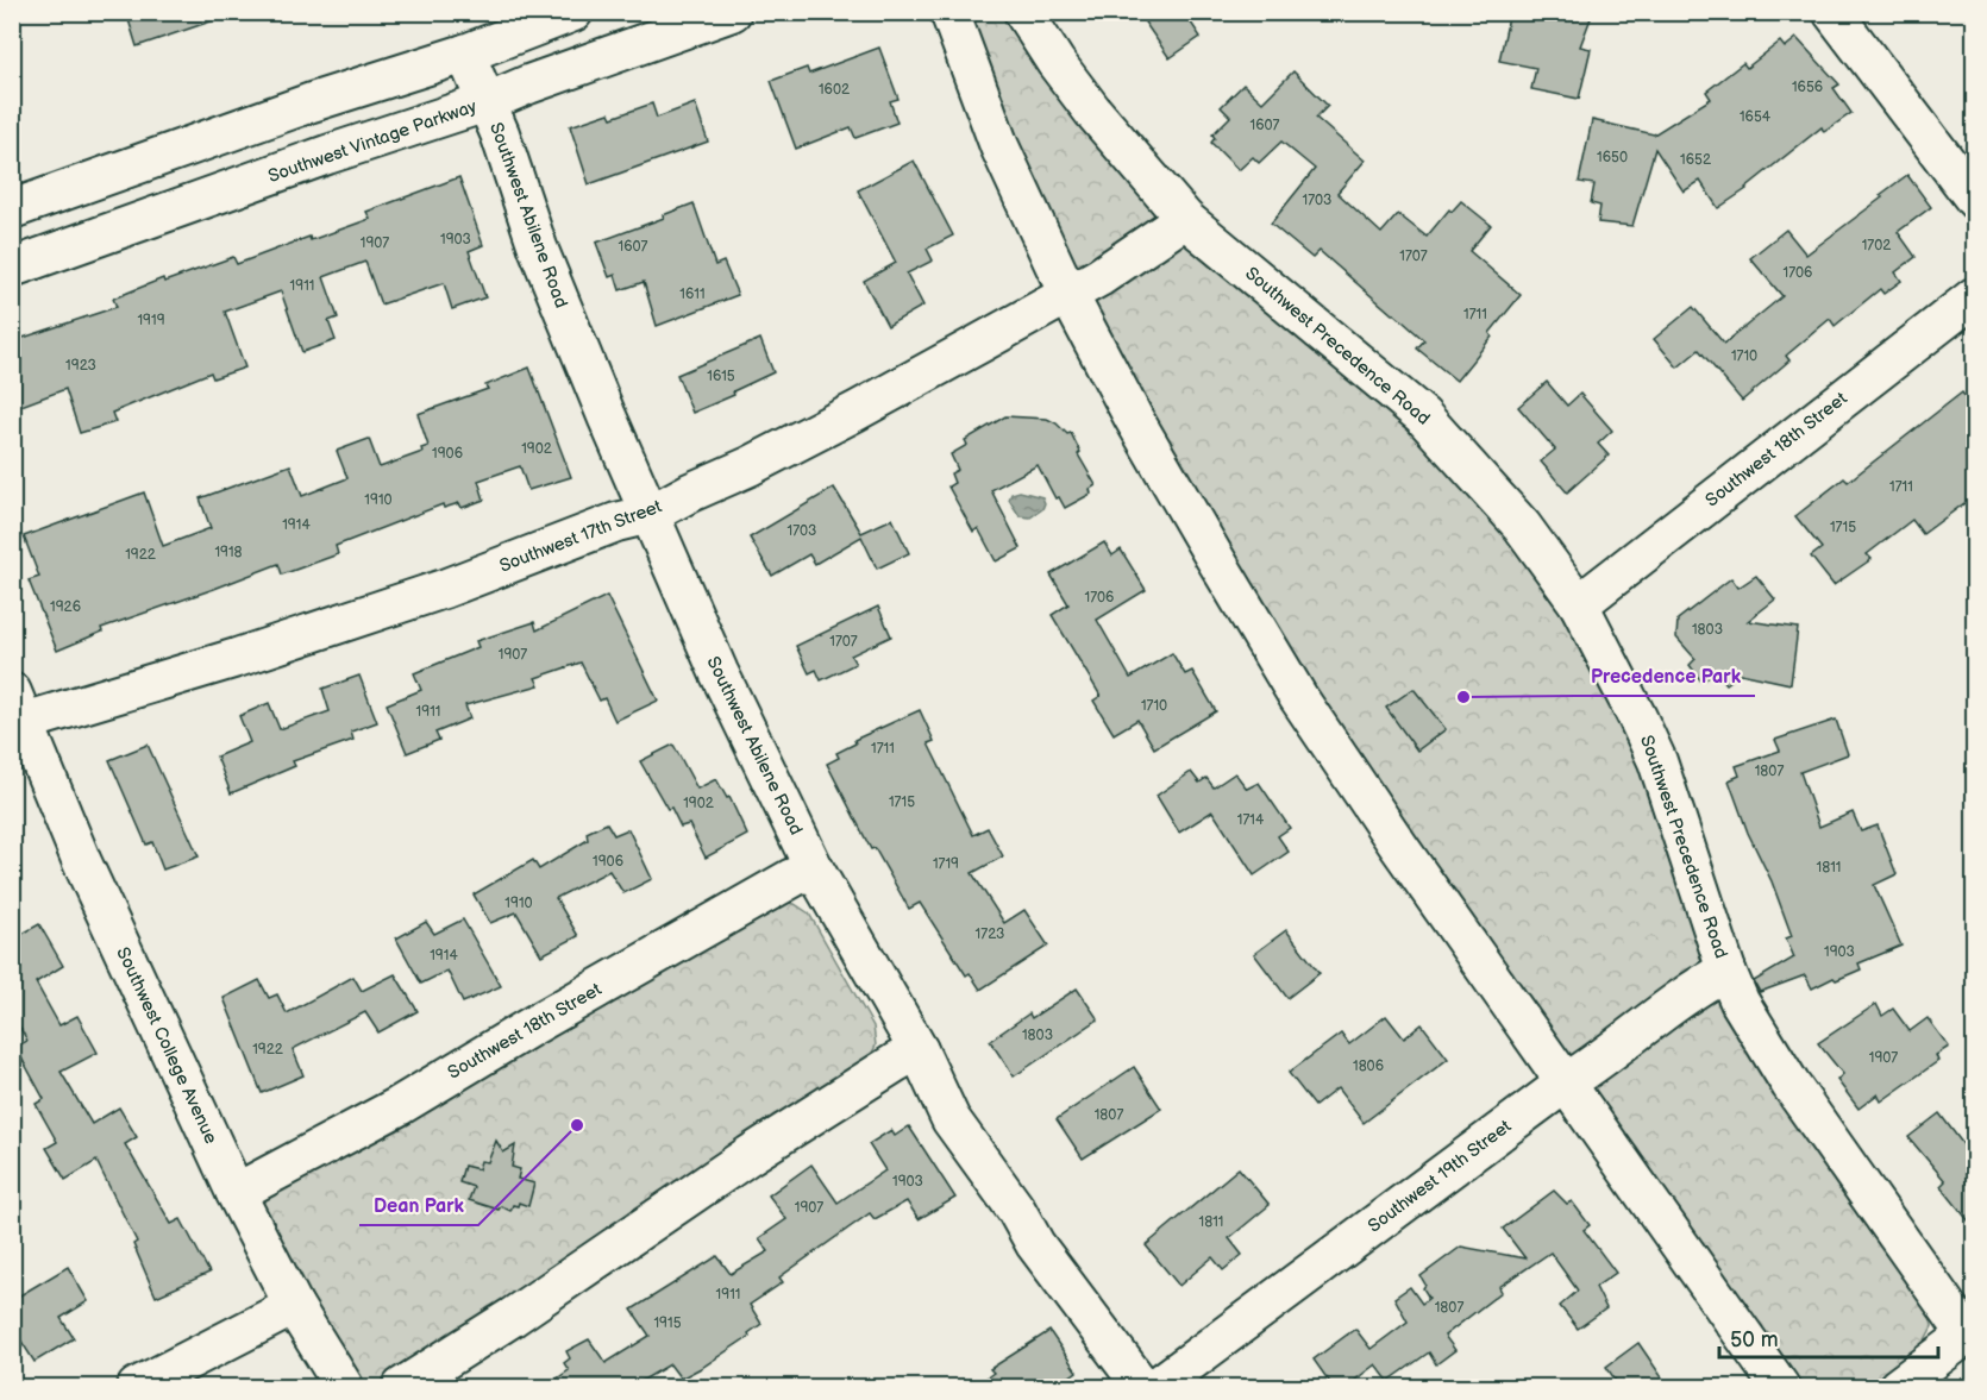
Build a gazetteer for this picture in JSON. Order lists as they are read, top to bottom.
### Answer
{
  "streets": {
    "street": [
      "Southwest Vintage Parkway",
      "Southwest Abilene Road",
      "Southwest Precedence Road",
      "Southwest 18th Street",
      "Southwest 17th Street",
      "Southwest College Avenue",
      "Southwest 19th Street"
    ]
  },
  "crossings": [
    ["Southwest Vintage Parkway", "Southwest Abilene Road"],
    ["Southwest Abilene Road", "Southwest 18th Street"],
    ["Southwest Abilene Road", "Southwest 17th Street"],
    ["Southwest Precedence Road", "Southwest 18th Street"],
    ["Southwest Precedence Road", "Southwest 17th Street"],
    ["Southwest Precedence Road", "Southwest 19th Street"],
    ["Southwest 18th Street", "Southwest College Avenue"],
    ["Southwest 17th Street", "Southwest College Avenue"]
  ],
  "places": ["Precedence Park", "Dean Park"],
  "house_numbers": [
    "1656",
    "1602",
    "1654",
    "1607",
    "1650",
    "1652",
    "1703",
    "1903",
    "1907",
    "1702",
    "1607",
    "1707",
    "1706",
    "1911",
    "1611",
    "1711",
    "1919",
    "1710",
    "1923",
    "1615",
    "1902",
    "1906",
    "1711",
    "1910",
    "1914",
    "1715",
    "1703",
    "1918",
    "1922",
    "1706",
    "1926",
    "1803",
    "1707",
    "1907",
    "1710",
    "1911",
    "1711",
    "1807",
    "1715",
    "1902",
    "1714",
    "1906",
    "1719",
    "1811",
    "1910",
    "1723",
    "1903",
    "1914",
    "1803",
    "1922",
    "1907",
    "1806",
    "1807",
    "1903",
    "1907",
    "1811",
    "1911",
    "1807",
    "1915"
  ],
  "scale_bar": "50 m"
}
